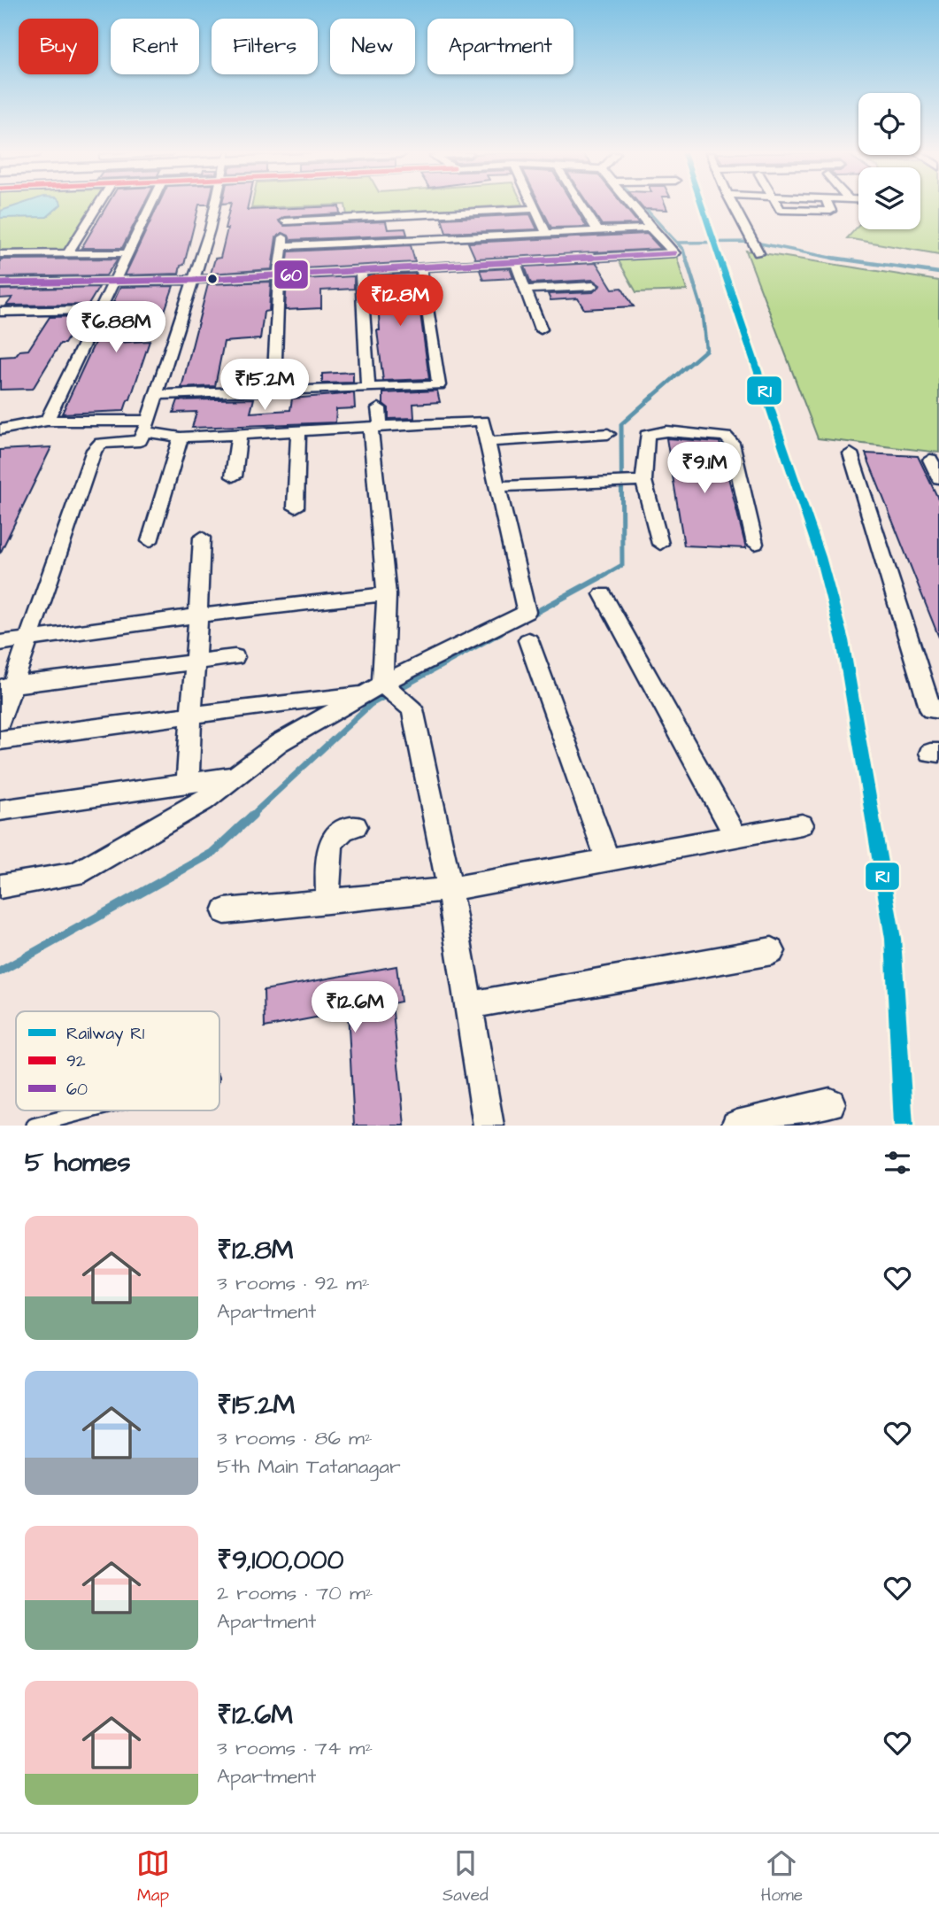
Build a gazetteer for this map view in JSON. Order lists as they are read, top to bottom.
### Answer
{
  "lines": ["rail line R1", "transit line 60"],
  "legend": ["Railway R1", "92", "60"],
  "page": {
    "chip": [
      "Buy",
      "Rent",
      "Filters",
      "New",
      "Apartment"
    ],
    "price": [
      "₹12.8M",
      "₹6.88M",
      "₹15.2M",
      "₹9.1M",
      "₹12.6M"
    ],
    "heading": "5 homes",
    "list": [
      {
        "name": "₹12.8M",
        "note": "3 rooms · 92 m² · Apartment"
      },
      {
        "name": "₹15.2M",
        "note": "3 rooms · 86 m² · 5th Main Tatanagar"
      },
      {
        "name": "₹9,100,000",
        "note": "2 rooms · 70 m² · Apartment"
      },
      {
        "name": "₹12.6M",
        "note": "3 rooms · 74 m² · Apartment"
      }
    ],
    "tabs": ["Map", "Saved", "Home"]
  }
}
